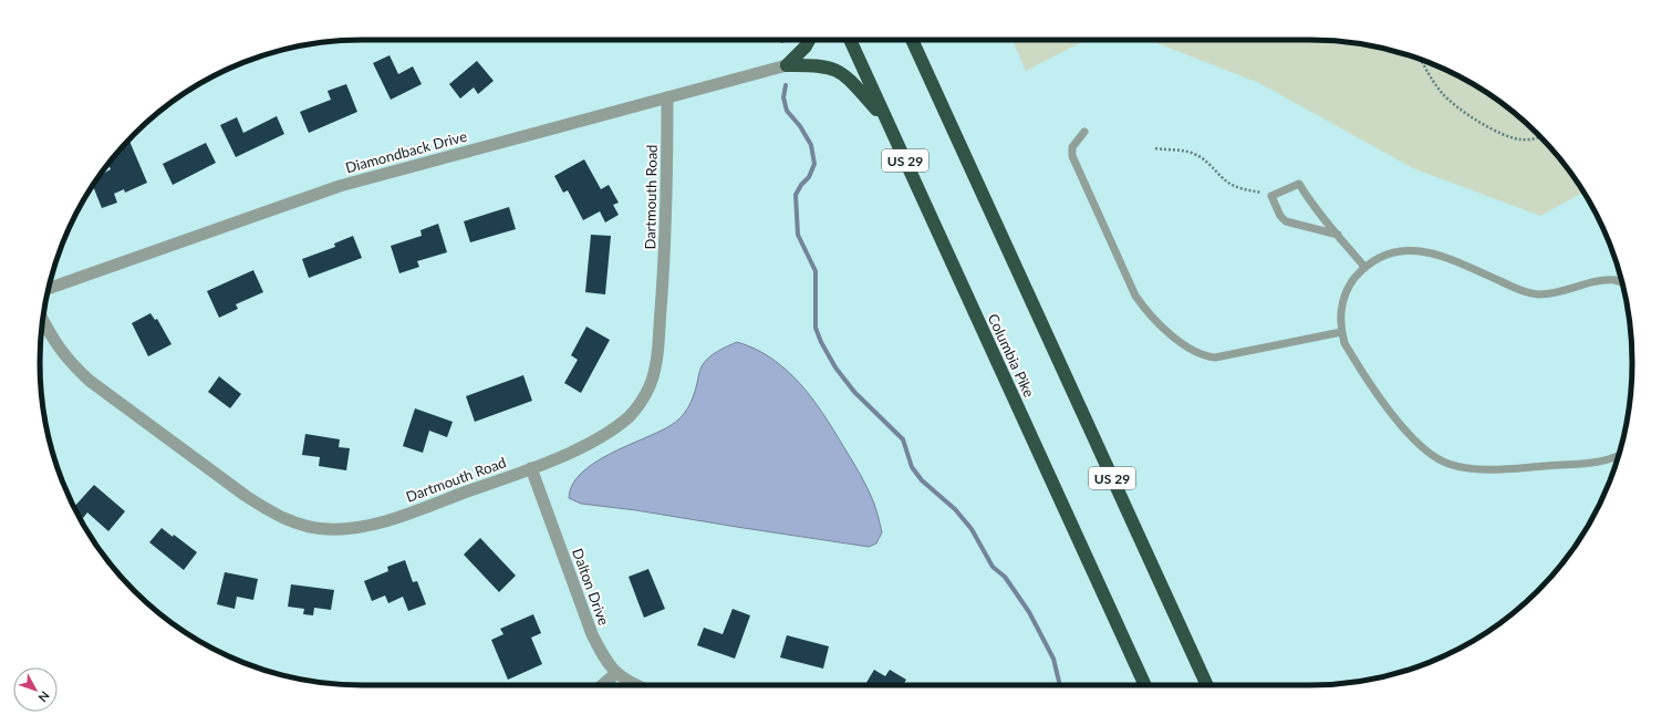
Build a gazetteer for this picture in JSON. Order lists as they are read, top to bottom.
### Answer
{
  "streets": {
    "highway": ["US 29", "Columbia Pike"],
    "street": ["Diamondback Drive", "Dartmouth Road", "Dalton Drive"]
  },
  "crossings": [
    ["Diamondback Drive", "Dartmouth Road"],
    ["Dartmouth Road", "Dalton Drive"]
  ],
  "north": "bottom right"
}
